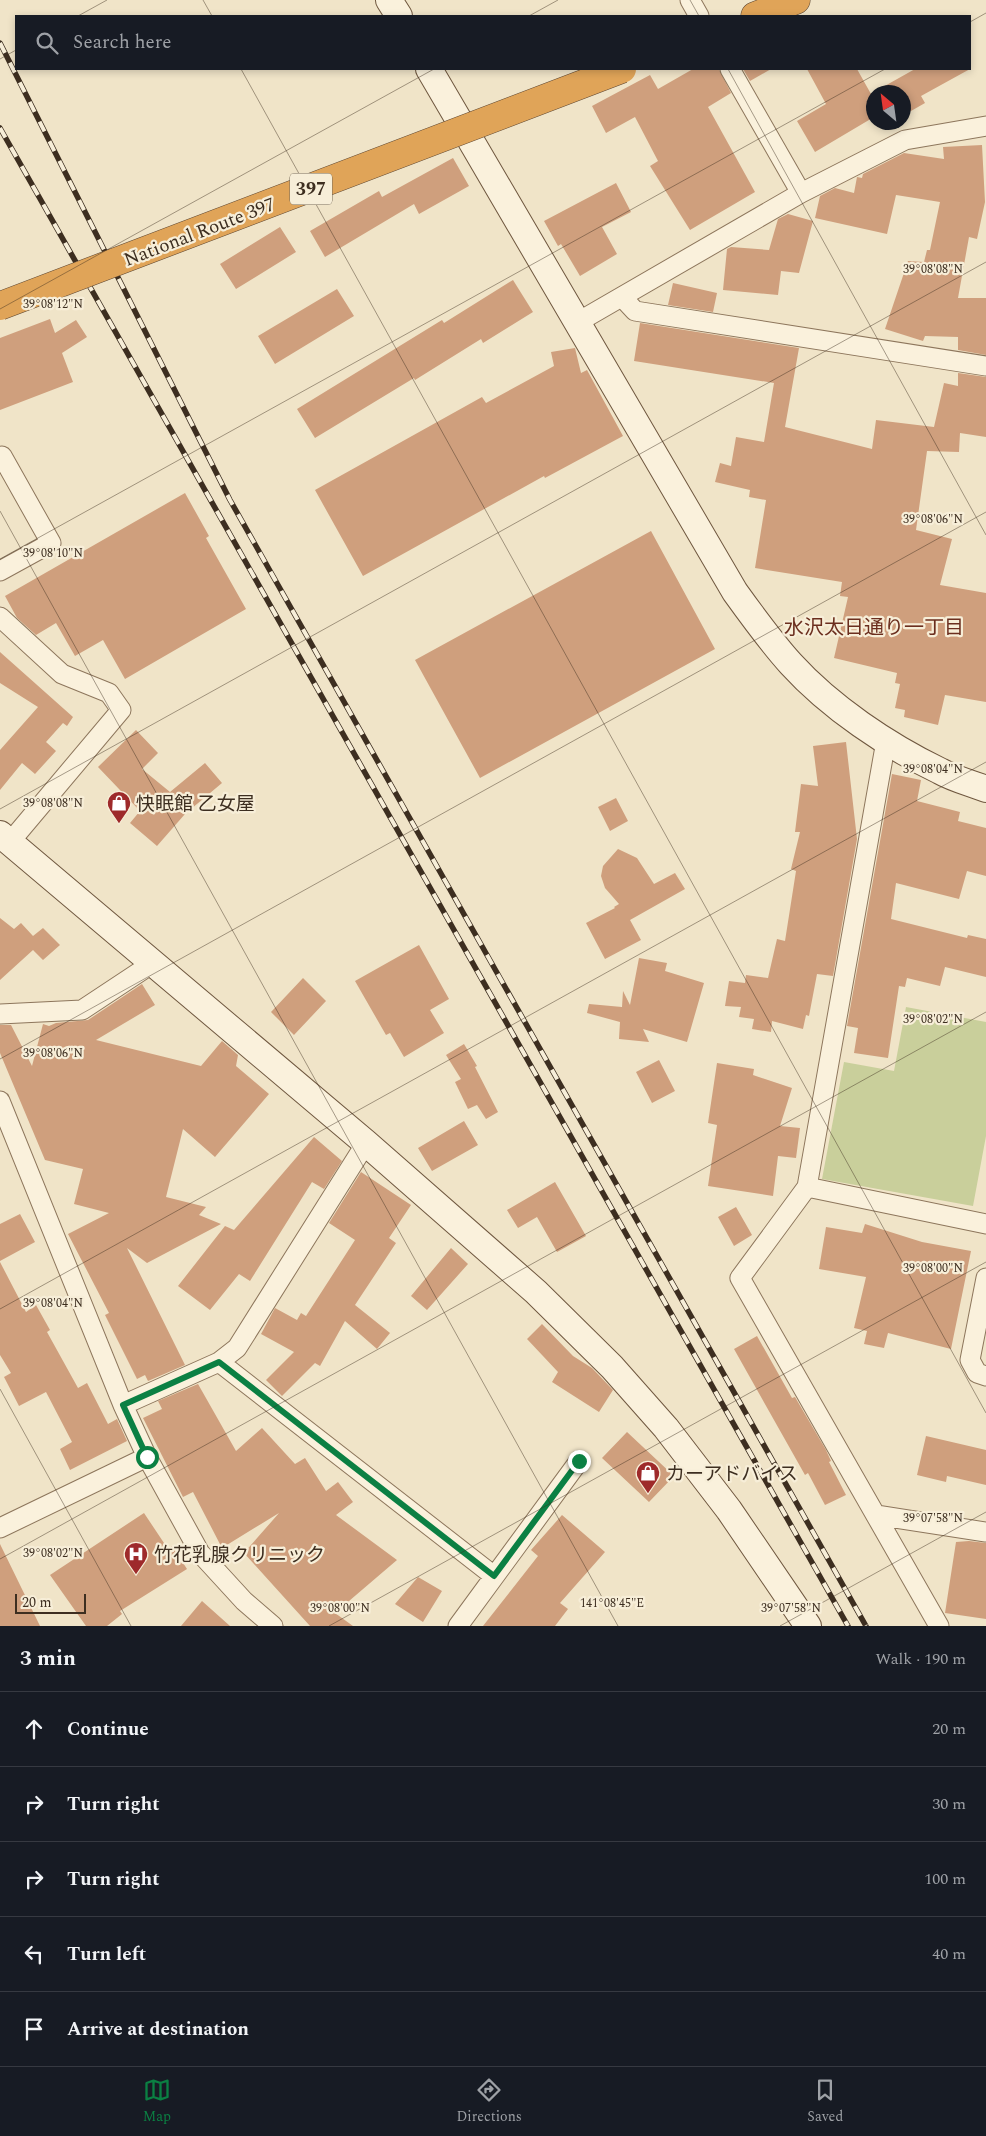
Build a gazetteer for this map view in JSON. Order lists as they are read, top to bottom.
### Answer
{
  "streets": {
    "highway": ["397", "National Route 397"]
  },
  "districts": ["水沢太日通り一丁目"],
  "places": {
    "shop": ["快眠館 乙女屋", "カーアドバイス"],
    "hospital": ["竹花乳腺クリニック"]
  },
  "scale_bar": "20 m",
  "north": "top left",
  "page": {
    "search": "Search here",
    "scale": "20 m",
    "heading": ["3 min", "Walk · 190 m"],
    "list": [
      ["Continue", "20 m"],
      ["Turn right", "30 m"],
      ["Turn right", "100 m"],
      ["Turn left", "40 m"],
      "Arrive at destination"
    ],
    "nav": ["Map", "Directions", "Saved"]
  },
  "coordinates": [
    "39°08'08\"N",
    "39°08'12\"N",
    "39°08'06\"N",
    "39°08'10\"N",
    "39°08'04\"N",
    "39°08'02\"N",
    "39°08'00\"N",
    "39°07'58\"N",
    "141°08'45\"E"
  ]
}
